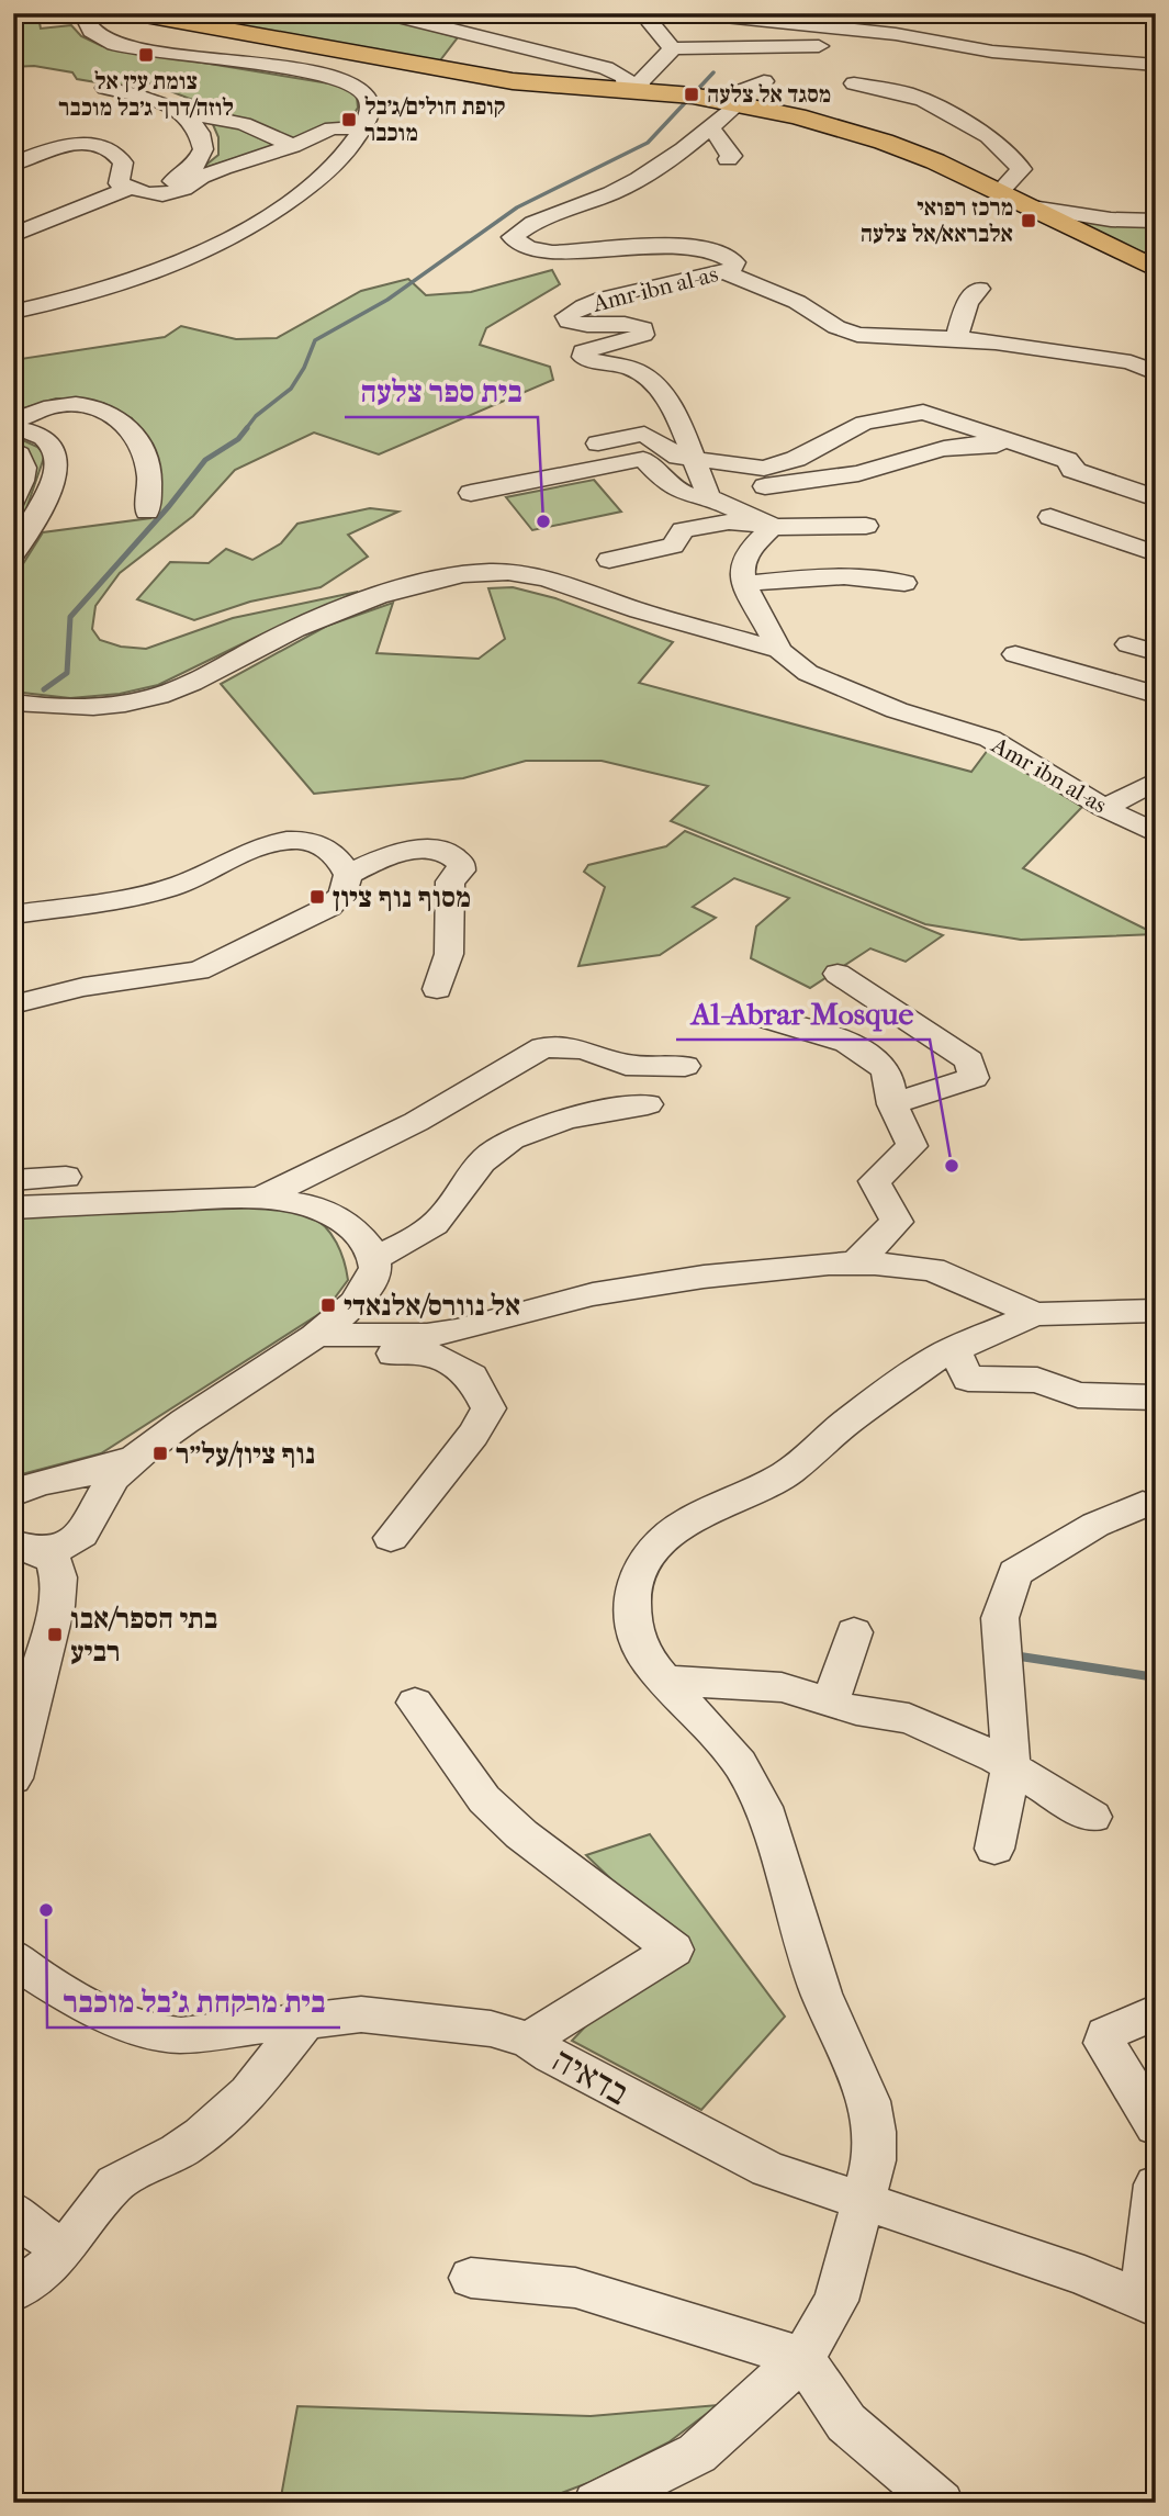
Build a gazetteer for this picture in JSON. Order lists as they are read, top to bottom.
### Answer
{
  "streets": {
    "street": ["Amr ibn al-as", "בדאיה"]
  },
  "places": {
    "transit": [
      "צומת עין אל לוזה/דרך ג׳בל מוכבר",
      "מסגד אל צלעה",
      "קופת חולים/ג׳בל מוכבר",
      "מרכז רפואי אלבראא/אל צלעה",
      "מסוף נוף ציון",
      "אל נוורס/אלנאדי",
      "נוף ציון/על״ר",
      "בתי הספר/אבו רביע"
    ],
    "other": ["בית ספר צלעה", "Al-Abrar Mosque", "בית מרקחת ג'בל מוכבר"]
  }
}
